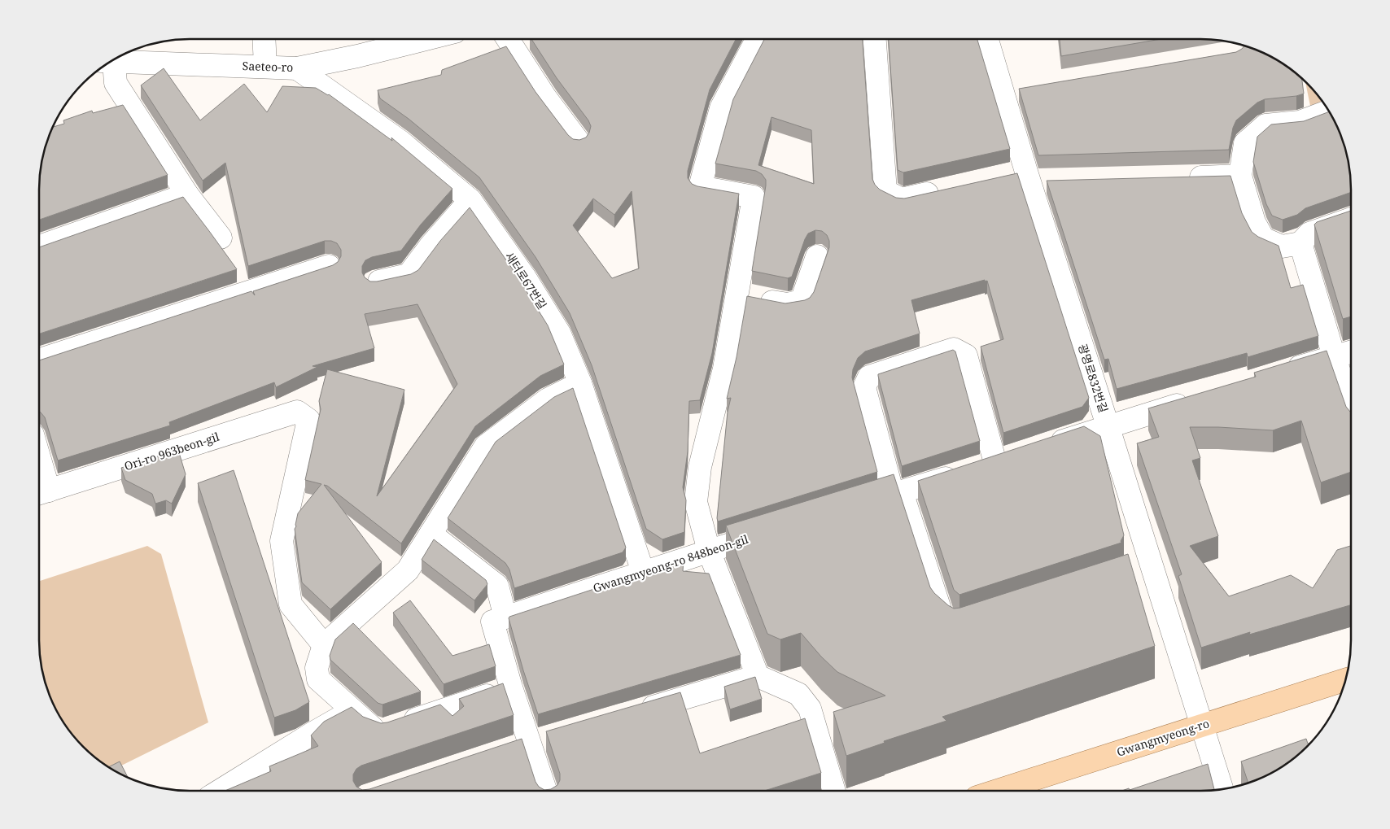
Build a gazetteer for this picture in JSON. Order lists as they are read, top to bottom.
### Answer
{
  "streets": {
    "main road": ["Gwangmyeong-ro"],
    "street": [
      "Saeteo-ro",
      "새터로67번길",
      "광명로832번길",
      "Ori-ro 963beon-gil",
      "Gwangmyeong-ro 848beon-gil"
    ]
  },
  "crossings": [
    ["Saeteo-ro", "새터로67번길"],
    ["새터로67번길", "Gwangmyeong-ro 848beon-gil"],
    ["광명로832번길", "Gwangmyeong-ro"]
  ]
}
